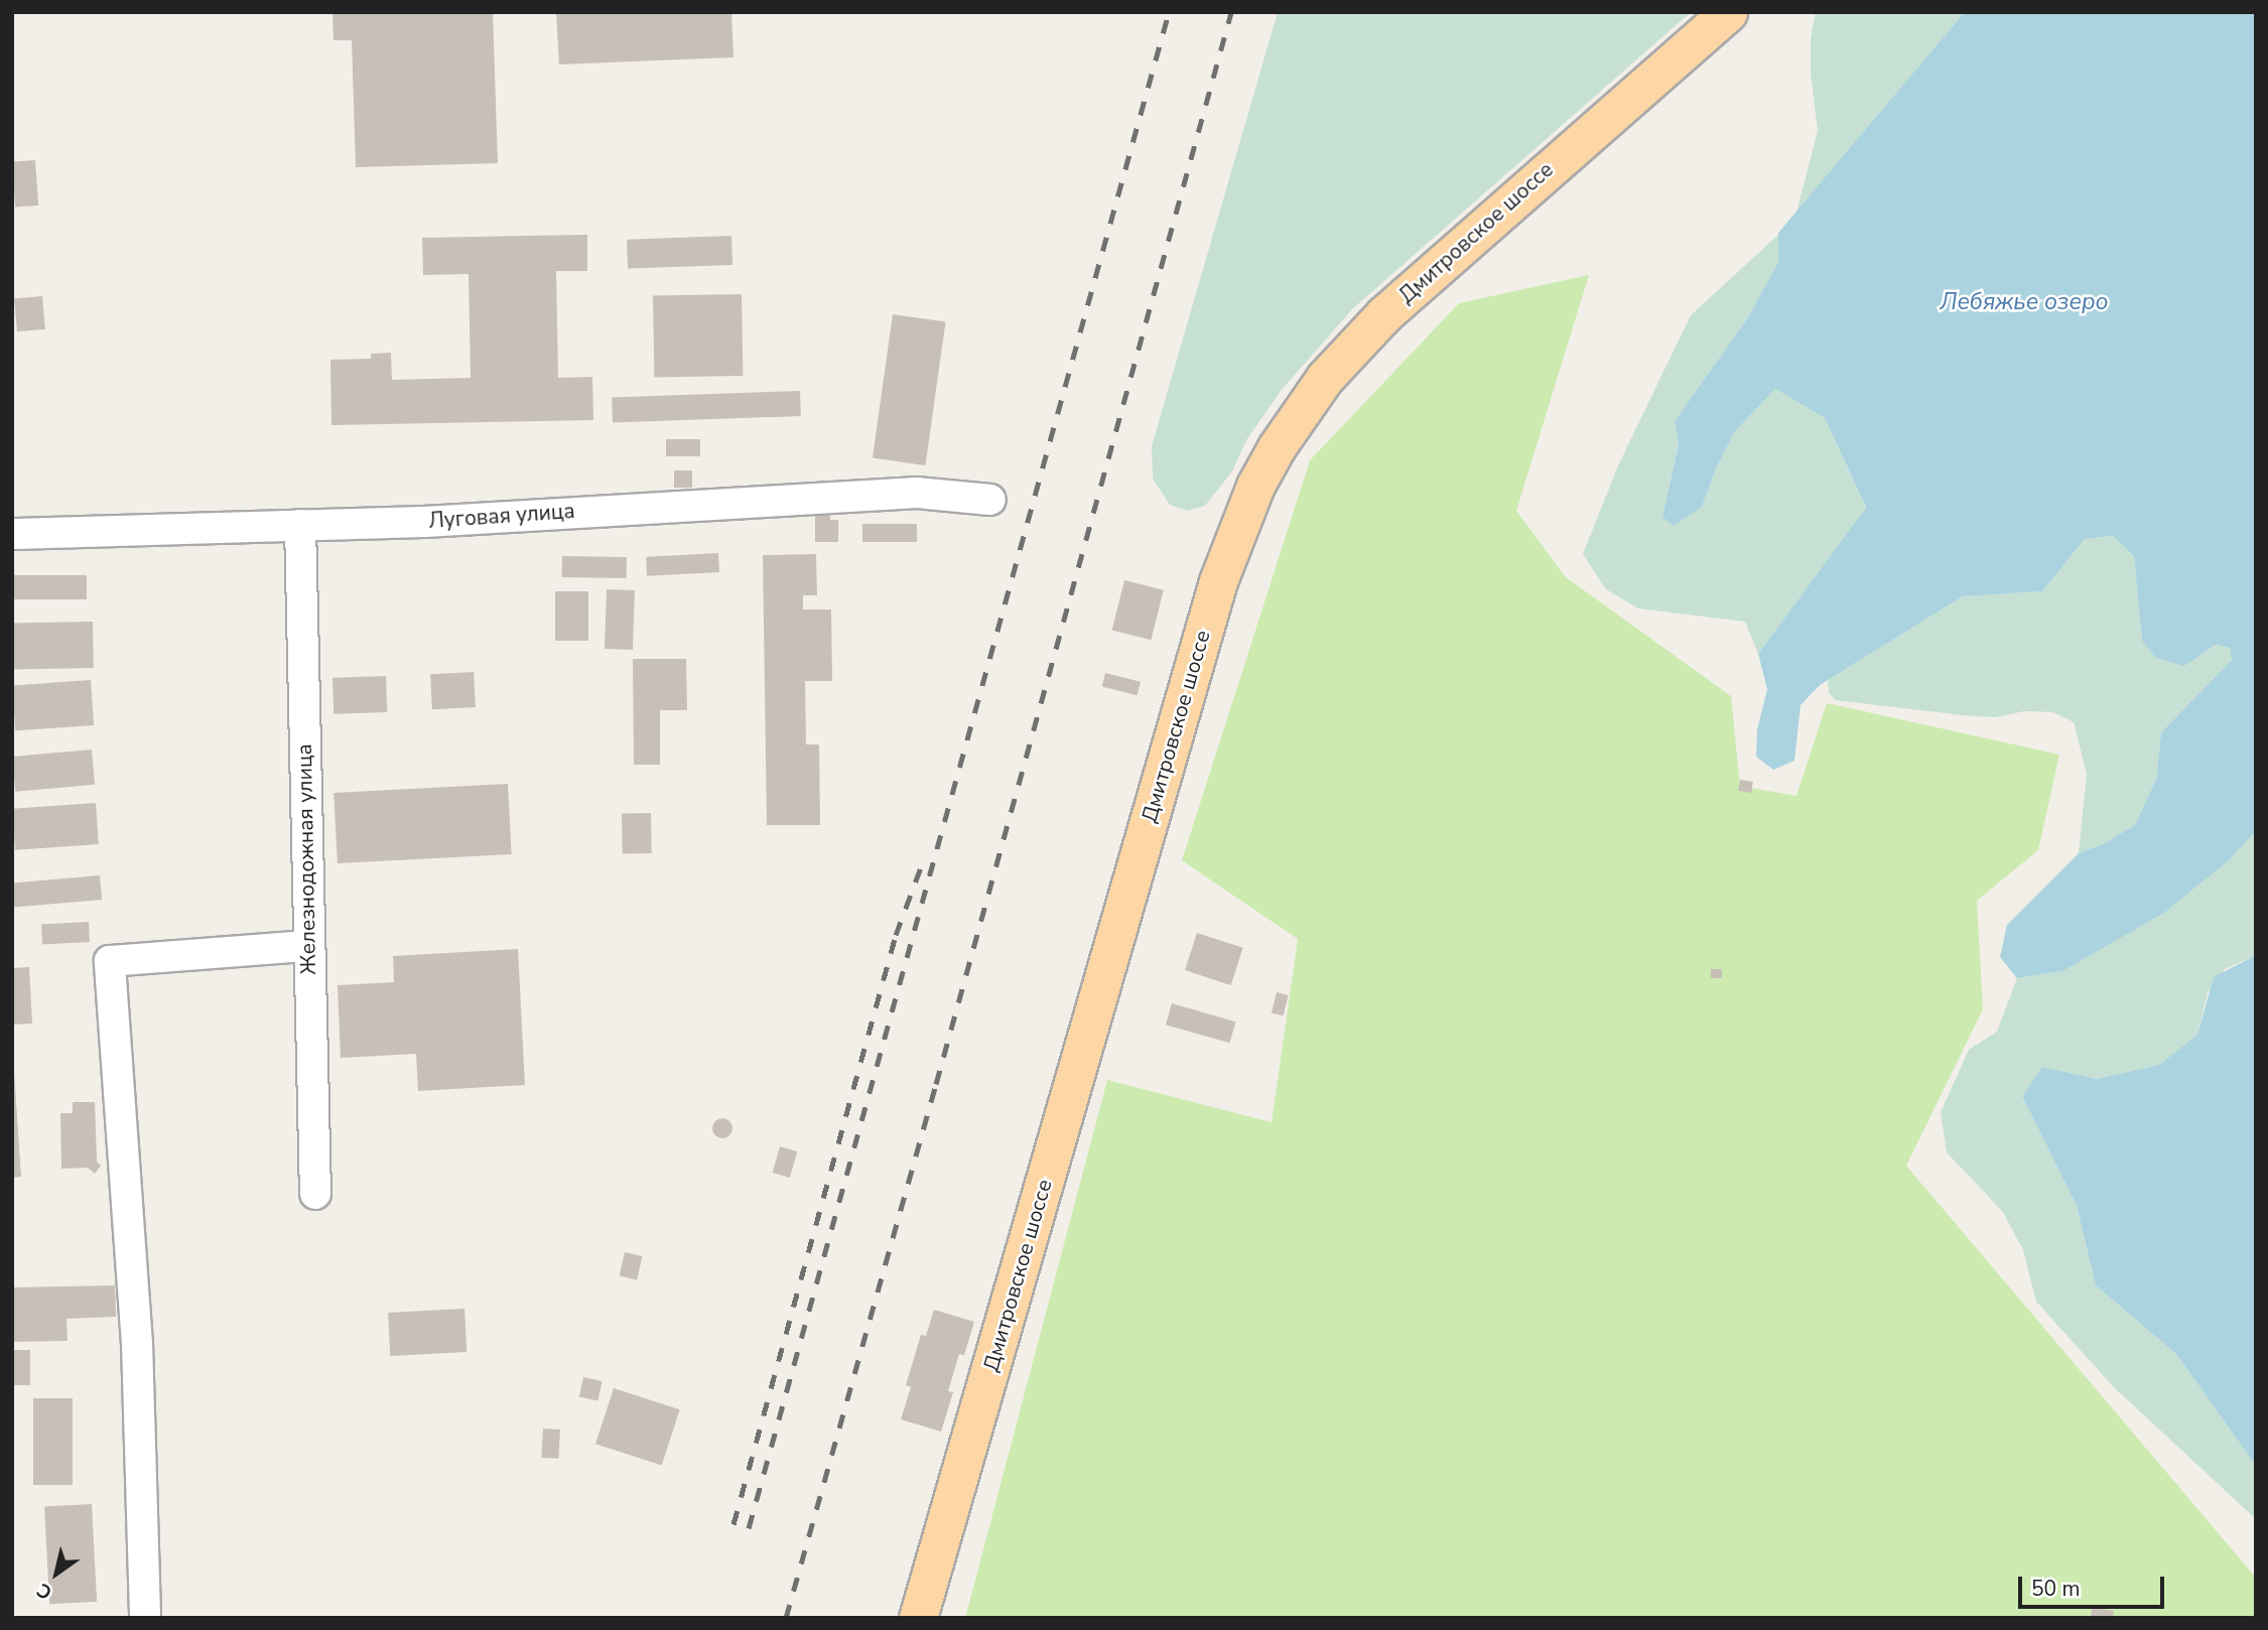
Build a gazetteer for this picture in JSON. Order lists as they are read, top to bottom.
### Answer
{
  "streets": {
    "main road": ["Дмитровское шоссе"],
    "street": ["Луговая улица", "Железнодожная улица"]
  },
  "crossings": [
    ["Луговая улица", "Железнодожная улица"]
  ],
  "water": ["Лебяжье озеро"],
  "scale_bar": "50 m",
  "north": "bottom left"
}
